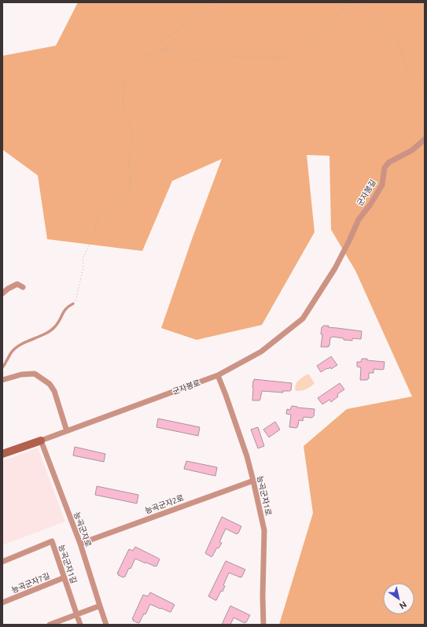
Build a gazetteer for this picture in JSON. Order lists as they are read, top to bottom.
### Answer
{
  "streets": {
    "main road": ["군자봉로"],
    "street": [
      "군자봉길",
      "능곡군자1로",
      "능곡군자2로",
      "능곡군자로",
      "능곡군자1길",
      "능곡군자7길"
    ]
  },
  "crossings": [
    ["군자봉길", "군자봉로"],
    ["군자봉로", "능곡군자1로"],
    ["군자봉로", "능곡군자로"],
    ["능곡군자1로", "능곡군자2로"],
    ["능곡군자2로", "능곡군자로"],
    ["능곡군자1길", "능곡군자7길"]
  ],
  "north": "bottom right"
}
